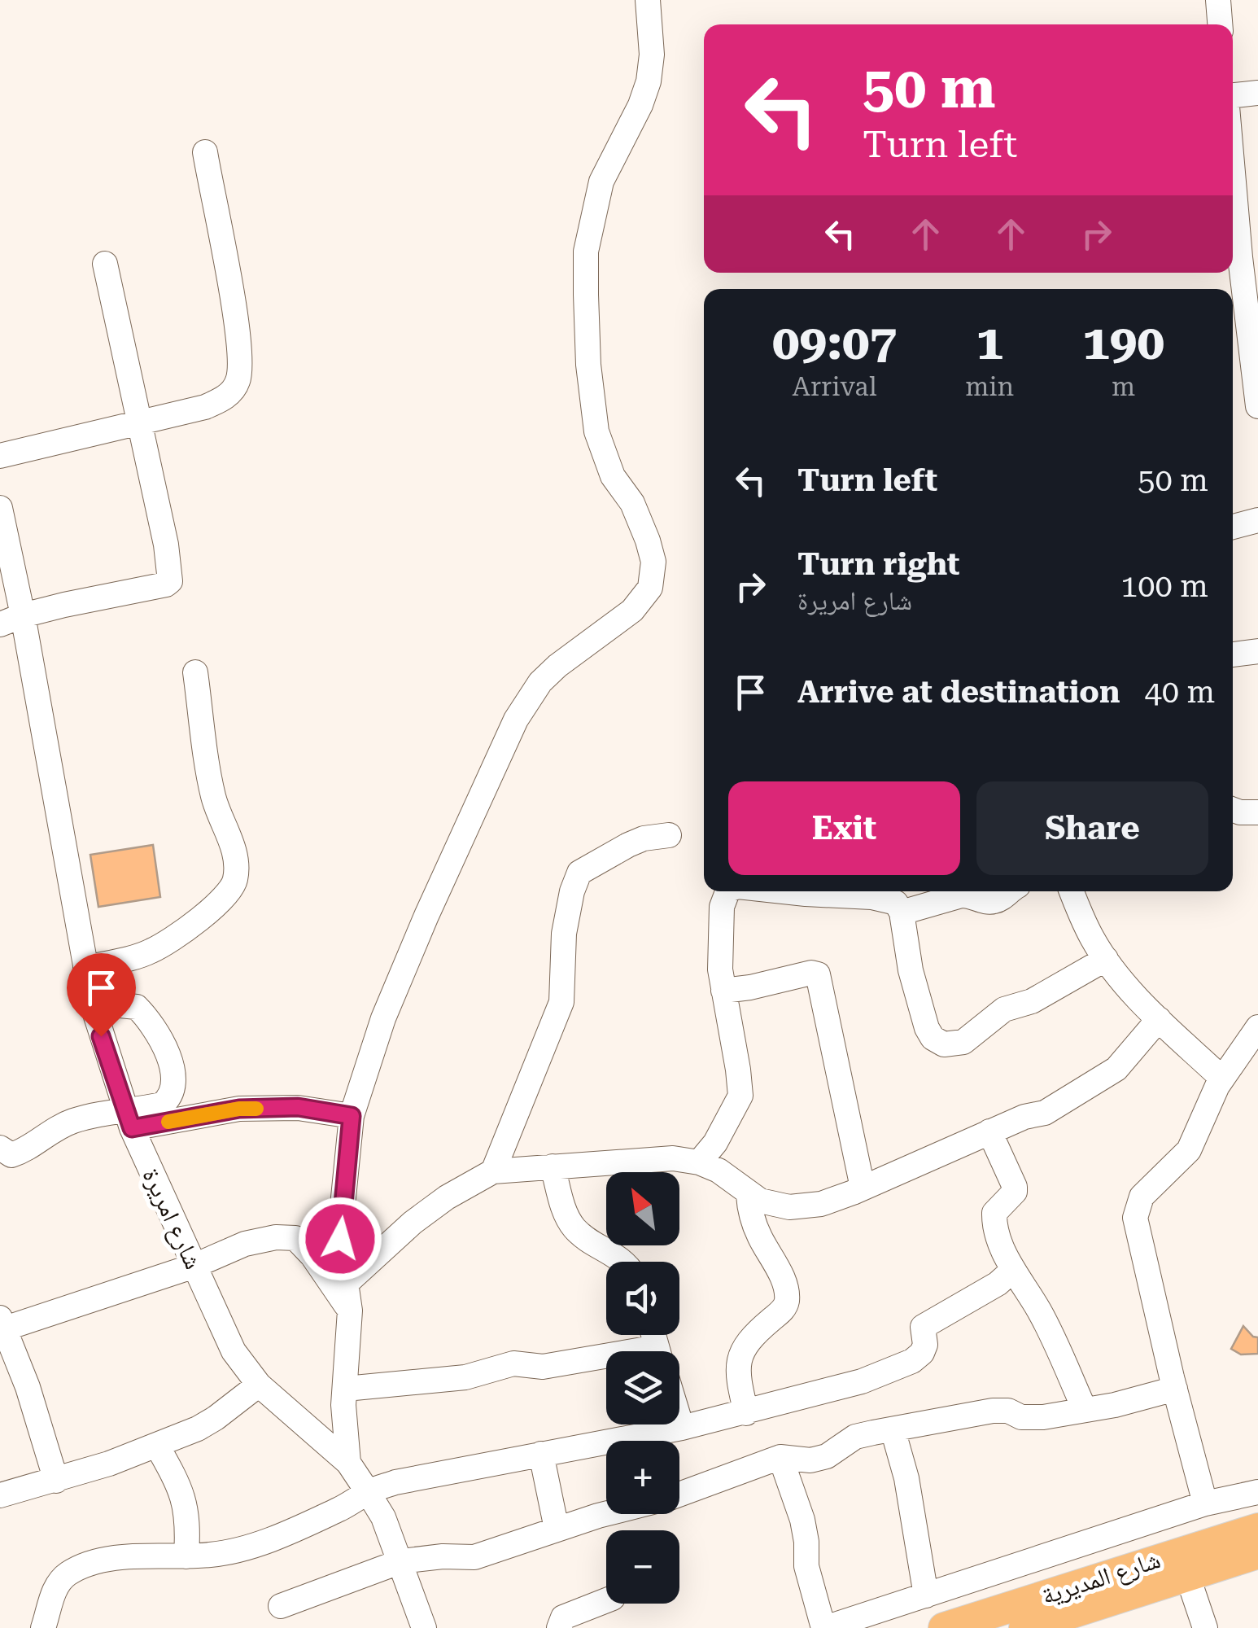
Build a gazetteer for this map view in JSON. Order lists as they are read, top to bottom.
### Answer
{
  "streets": {
    "main road": ["شارع المديرية"],
    "street": ["شارع امريرة"]
  },
  "north": "top left",
  "page": {
    "turn": ["50 m", "Turn left"],
    "eta": [
      "09:07",
      "Arrival",
      "1",
      "min",
      "190",
      "m"
    ],
    "list": [
      {
        "name": "Turn left",
        "value": "50 m"
      },
      {
        "name": "Turn right",
        "note": "شارع امريرة",
        "value": "100 m"
      },
      {
        "name": "Arrive at destination",
        "value": "40 m"
      }
    ],
    "buttons": ["Exit", "Share"],
    "map_buttons": ["+", "−"]
  }
}
